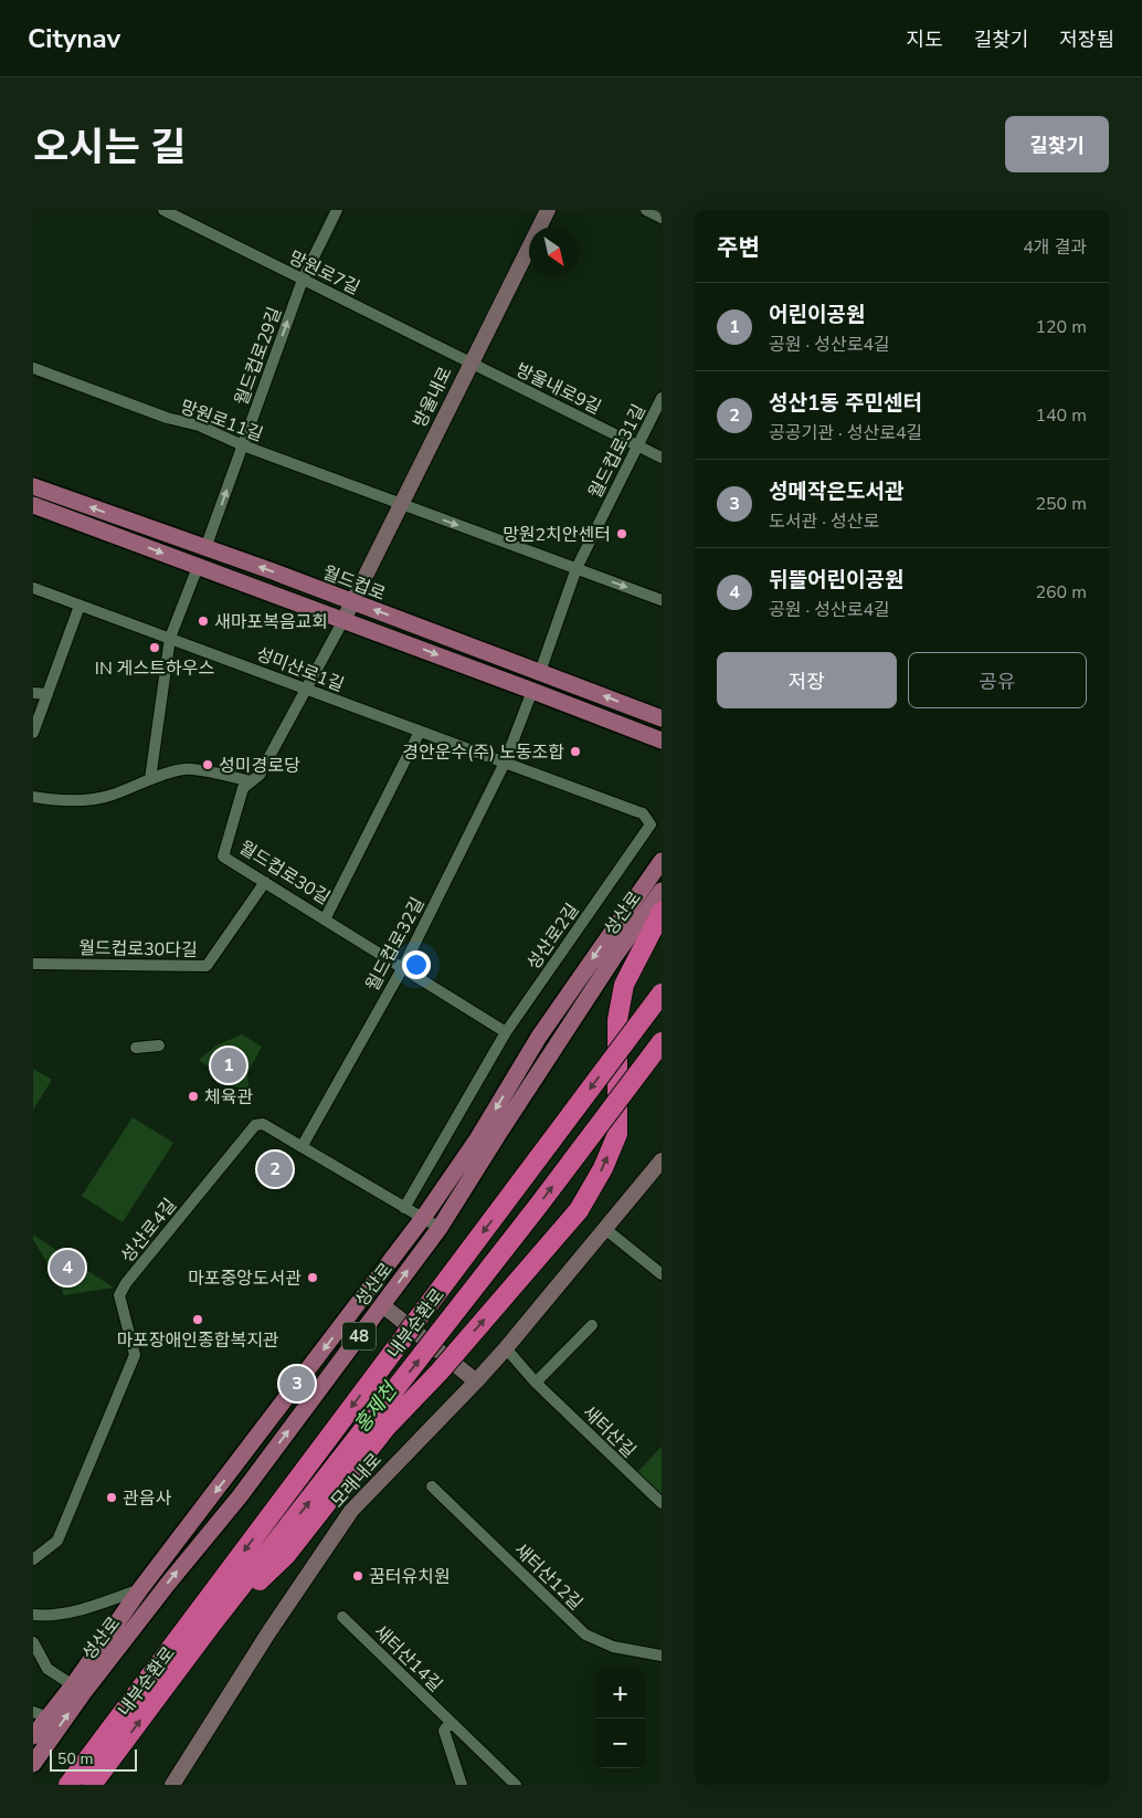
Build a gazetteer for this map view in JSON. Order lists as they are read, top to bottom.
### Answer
{
  "streets": {
    "highway": ["내부순환로"],
    "main road": [
      "방울내로",
      "월드컵로",
      "월드컵로30길",
      "성산로",
      "48",
      "모래내로"
    ],
    "street": [
      "망원로7길",
      "월드컵로29길",
      "방울내로9길",
      "망원로11길",
      "월드컵로31길",
      "성미산로1길",
      "성산로2길",
      "월드컵로32길",
      "월드컵로30다길",
      "성산로4길",
      "새터산길",
      "새터산12길",
      "새터산14길"
    ]
  },
  "crossings": [
    ["망원로7길", "월드컵로29길"],
    ["망원로7길", "방울내로9길"],
    ["망원로7길", "방울내로"],
    ["월드컵로29길", "망원로11길"],
    ["월드컵로29길", "월드컵로"],
    ["방울내로9길", "방울내로"],
    ["방울내로9길", "월드컵로31길"],
    ["방울내로", "망원로11길"],
    ["방울내로", "월드컵로"],
    ["방울내로", "월드컵로30길"],
    ["망원로11길", "월드컵로31길"],
    ["월드컵로31길", "월드컵로"],
    ["월드컵로", "월드컵로30길"],
    ["성미산로1길", "월드컵로30길"],
    ["성미산로1길", "성산로2길"],
    ["성미산로1길", "월드컵로32길"],
    ["월드컵로30길", "성산로2길"],
    ["월드컵로30길", "월드컵로32길"],
    ["월드컵로30길", "월드컵로30다길"],
    ["성산로", "성산로4길"],
    ["성산로2길", "월드컵로32길"],
    ["성산로2길", "성산로4길"],
    ["월드컵로32길", "성산로4길"],
    ["새터산길", "모래내로"]
  ],
  "one_way": ["월드컵로29길", "망원로11길"],
  "water": ["홍제천"],
  "places": [
    "망원2치안센터",
    "새마포복음교회",
    "IN 게스트하우스",
    "경안운수(주) 노동조합",
    "성미경로당",
    "체육관",
    "마포중앙도서관",
    "마포장애인종합복지관",
    "관음사",
    "꿈터유치원"
  ],
  "scale_bar": "50 m",
  "north": "bottom right",
  "page": {
    "header": "Citynav",
    "nav": ["지도", "길찾기", "저장됨"],
    "title": "오시는 길",
    "buttons": [
      "길찾기",
      ["저장", "공유"]
    ],
    "heading": ["주변", "4개 결과"],
    "list": [
      {
        "mark": "1",
        "name": "어린이공원",
        "note": "공원 · 성산로4길",
        "value": "120 m"
      },
      {
        "mark": "2",
        "name": "성산1동 주민센터",
        "note": "공공기관 · 성산로4길",
        "value": "140 m"
      },
      {
        "mark": "3",
        "name": "성메작은도서관",
        "note": "도서관 · 성산로",
        "value": "250 m"
      },
      {
        "mark": "4",
        "name": "뒤뜰어린이공원",
        "note": "공원 · 성산로4길",
        "value": "260 m"
      }
    ],
    "pins": [
      "1",
      "2",
      "4",
      "3"
    ],
    "map_buttons": ["+", "−"],
    "scale": "50 m"
  }
}
